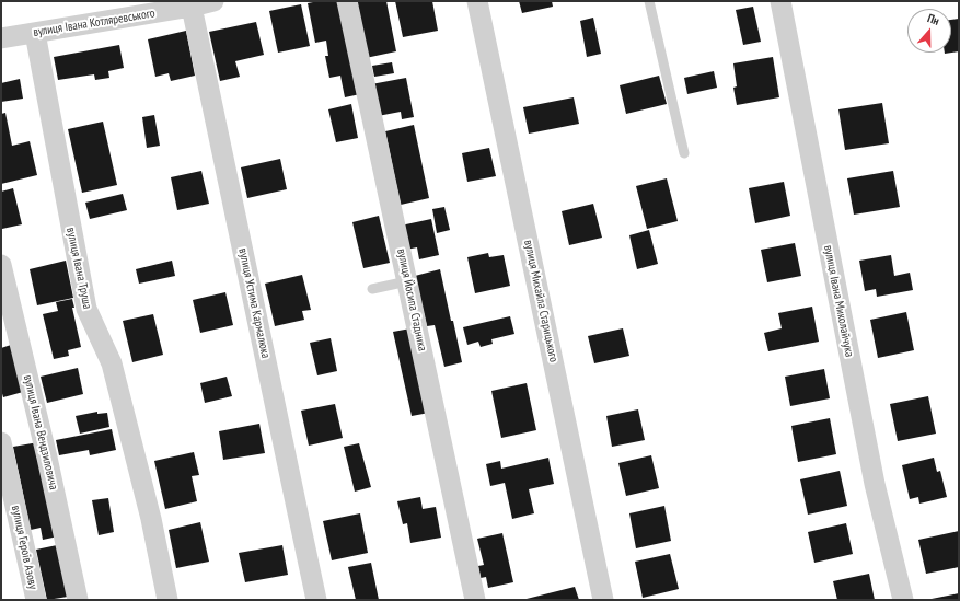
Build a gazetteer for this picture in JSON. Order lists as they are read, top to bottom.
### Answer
{
  "streets": {
    "street": [
      "вулиця Івана Котляревського",
      "вулиця Івана Труша",
      "вулиця Йосипа Стадника",
      "вулиця Михайла Старицького",
      "вулиця Івана Миколайчука",
      "вулиця Устима Кармалюка",
      "вулиця Івана Вендзиловича",
      "вулиця Героїв Азову"
    ]
  },
  "crossings": [
    ["вулиця Івана Котляревського", "вулиця Івана Труша"],
    ["вулиця Івана Котляревського", "вулиця Устима Кармалюка"]
  ],
  "north": "top"
}
